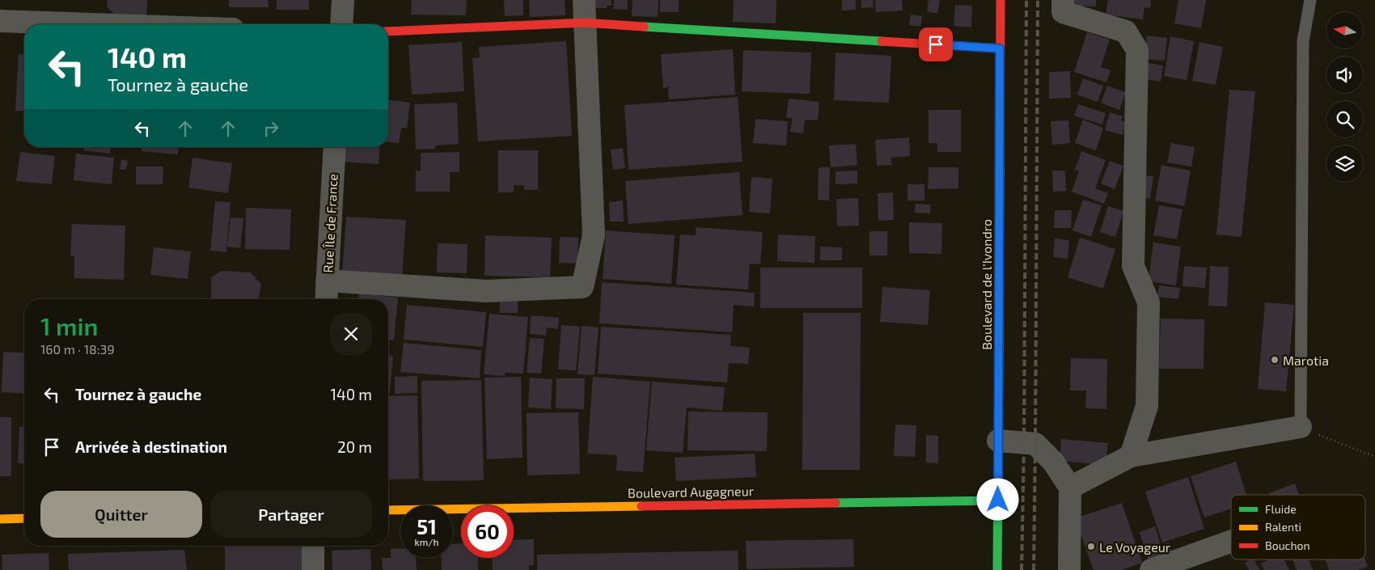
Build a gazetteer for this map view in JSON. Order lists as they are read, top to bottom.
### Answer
{
  "streets": {
    "street": ["Rue Île de France", "Boulevard de l'Ivondro", "Boulevard Augagneur"]
  },
  "crossings": [
    ["Boulevard de l'Ivondro", "Boulevard Augagneur"]
  ],
  "places": ["Marotia", "Le Voyageur"],
  "legend": ["Fluide", "Ralenti", "Bouchon"],
  "north": "left",
  "page": {
    "turn": ["140 m", "Tournez à gauche"],
    "heading": ["1 min", "160 m · 18:39"],
    "list": [
      {
        "name": "Tournez à gauche",
        "value": "140 m"
      },
      {
        "name": "Arrivée à destination",
        "value": "20 m"
      }
    ],
    "buttons": ["Quitter", "Partager"],
    "speed": "51 km/h",
    "limit": "60"
  }
}
